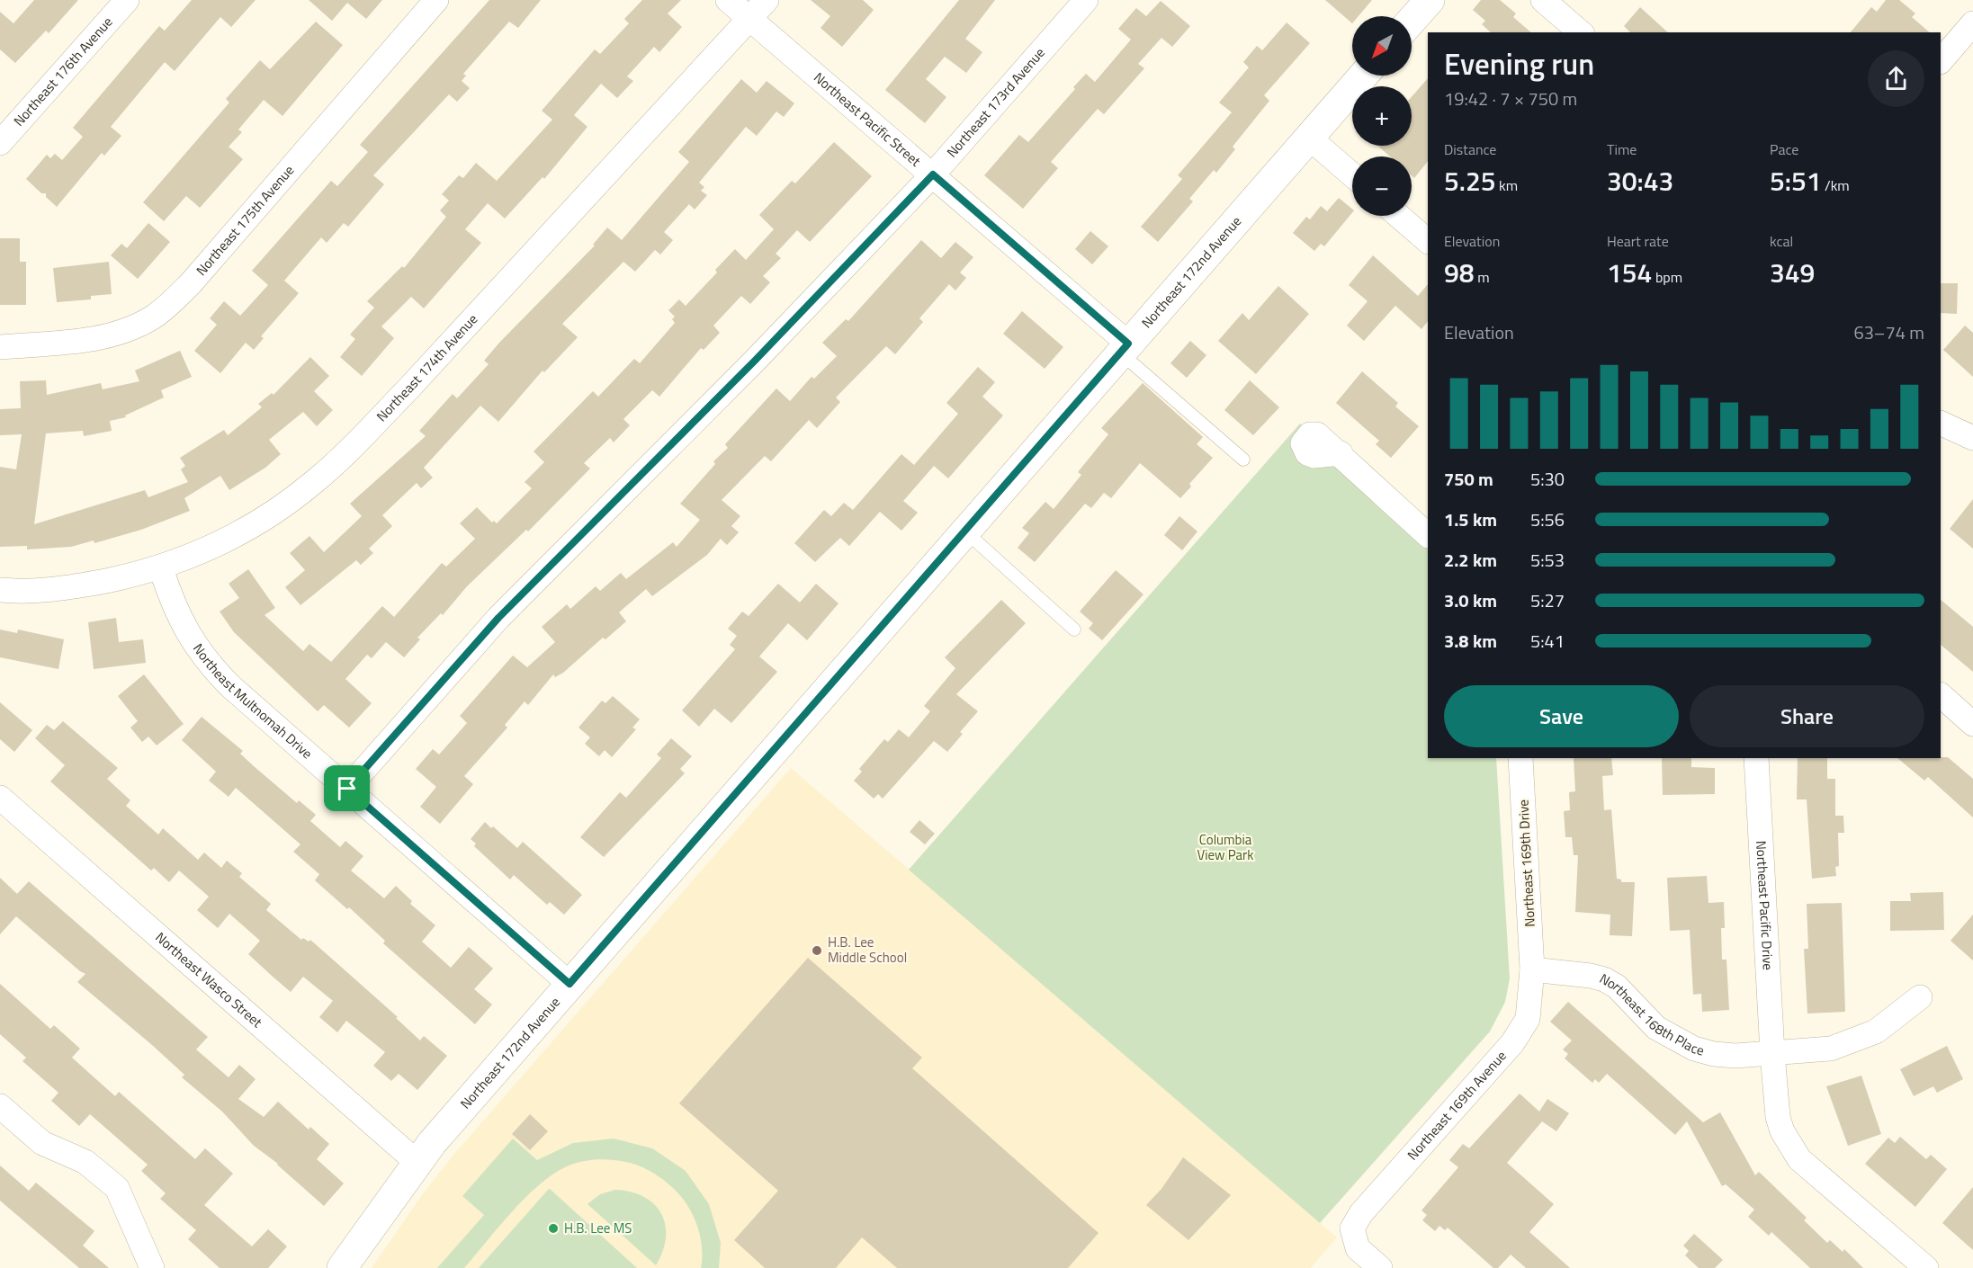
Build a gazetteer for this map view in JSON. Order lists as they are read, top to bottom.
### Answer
{
  "streets": {
    "street": [
      "Northeast 176th Avenue",
      "Northeast 173rd Avenue",
      "Northeast Pacific Street",
      "Northeast 175th Avenue",
      "Northeast 172nd Avenue",
      "Northeast 174th Avenue",
      "Northeast Multnomah Drive",
      "Northeast 169th Drive",
      "Northeast Pacific Drive",
      "Northeast Wasco Street",
      "Northeast 168th Place",
      "Northeast 169th Avenue"
    ]
  },
  "crossings": [
    ["Northeast 173rd Avenue", "Northeast Pacific Street"],
    ["Northeast 173rd Avenue", "Northeast Multnomah Drive"],
    ["Northeast Pacific Street", "Northeast 172nd Avenue"],
    ["Northeast Pacific Street", "Northeast 174th Avenue"],
    ["Northeast 172nd Avenue", "Northeast Multnomah Drive"],
    ["Northeast 172nd Avenue", "Northeast Wasco Street"],
    ["Northeast 174th Avenue", "Northeast Multnomah Drive"],
    ["Northeast 169th Drive", "Northeast 168th Place"],
    ["Northeast 169th Drive", "Northeast 169th Avenue"],
    ["Northeast Pacific Drive", "Northeast 168th Place"],
    ["Northeast 168th Place", "Northeast 169th Avenue"]
  ],
  "parks": ["Columbia View Park"],
  "places": ["H.B. Lee Middle School", "H.B. Lee MS"],
  "north": "bottom left",
  "page": {
    "map_buttons": ["+", "−"],
    "heading": ["Evening run", "19:42 · 7 × 750 m"],
    "stats": [
      ["Distance", "5.25 km"],
      ["Time", "30:43"],
      ["Pace", "5:51 /km"],
      ["Elevation", "98 m"],
      ["Heart rate", "154 bpm"],
      ["kcal", "349"]
    ],
    "chart": ["Elevation", "63–74 m"],
    "list": [
      {
        "name": "750 m",
        "note": "5:30"
      },
      {
        "name": "1.5 km",
        "note": "5:56"
      },
      {
        "name": "2.2 km",
        "note": "5:53"
      },
      {
        "name": "3.0 km",
        "note": "5:27"
      },
      {
        "name": "3.8 km",
        "note": "5:41"
      }
    ],
    "buttons": ["Save", "Share"]
  }
}
